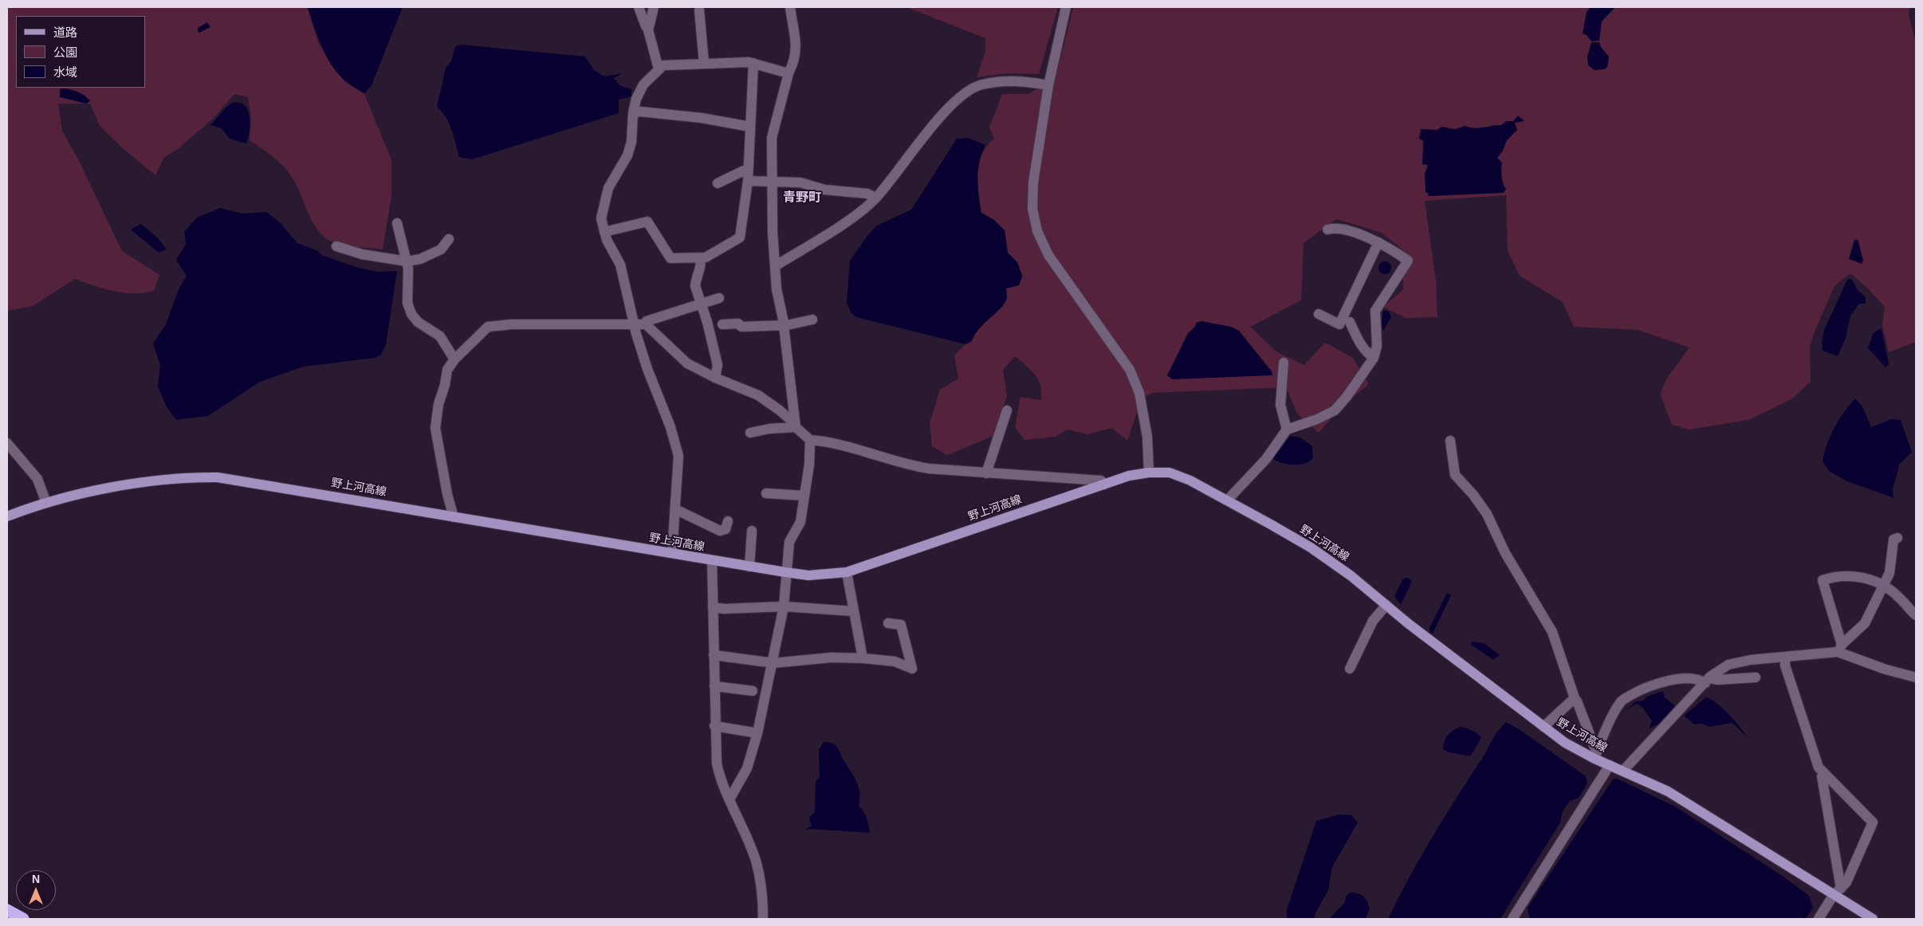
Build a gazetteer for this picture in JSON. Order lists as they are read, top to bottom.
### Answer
{
  "streets": {
    "main road": ["野上河高線"]
  },
  "districts": ["青野町"],
  "legend": ["道路", "公園", "水域"],
  "north": "top"
}
